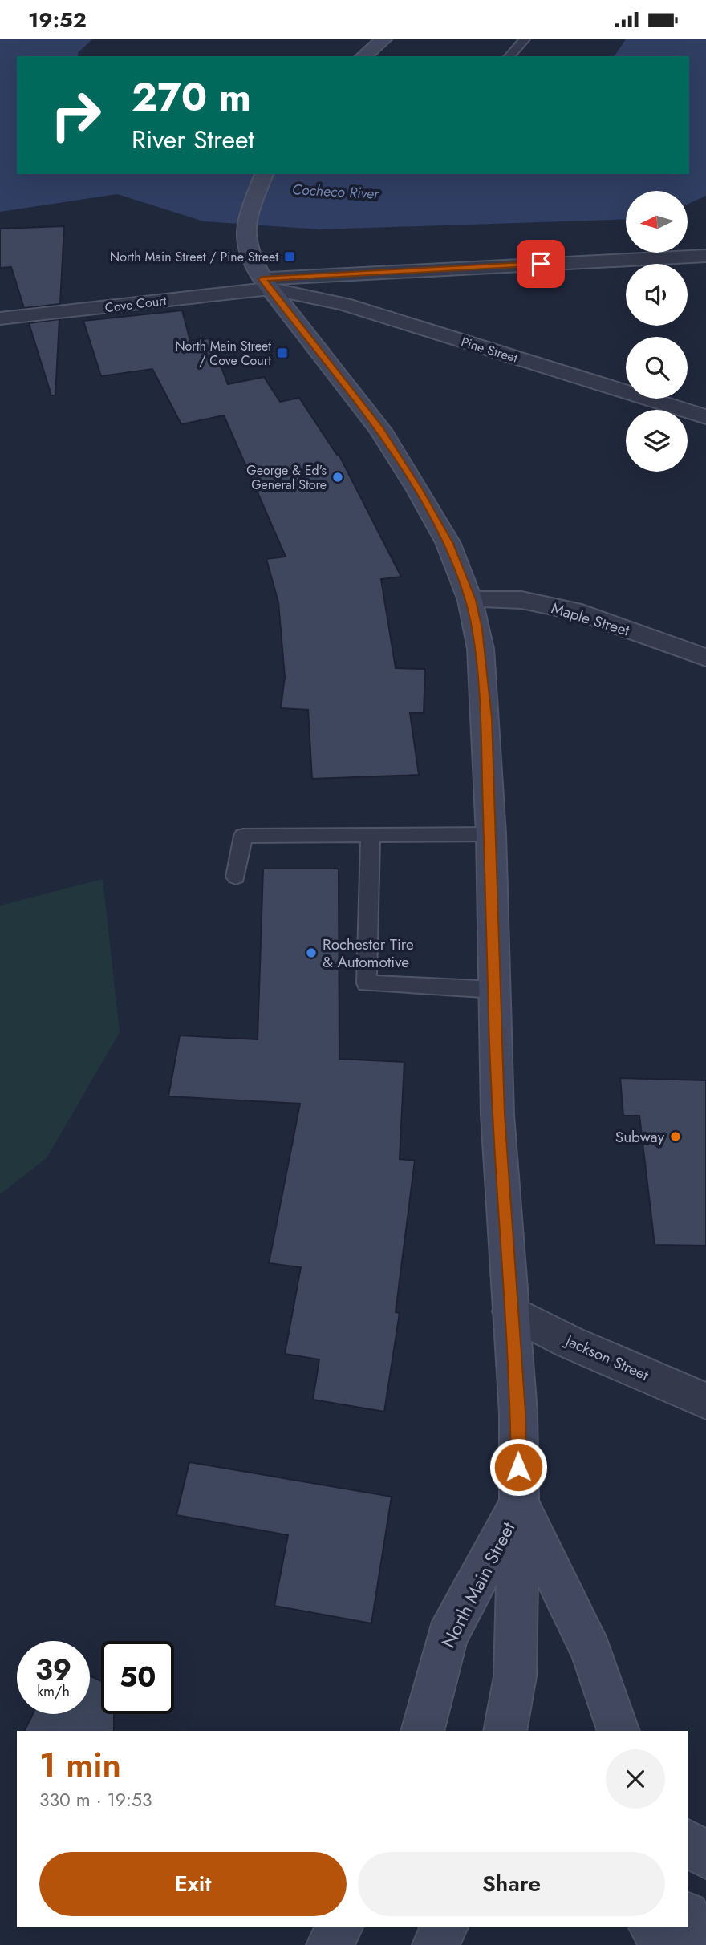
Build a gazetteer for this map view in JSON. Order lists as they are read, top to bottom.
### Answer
{
  "streets": {
    "main road": ["North Main Street"],
    "street": [
      "Cove Court",
      "Pine Street",
      "Maple Street",
      "Jackson Street"
    ]
  },
  "crossings": [
    ["Cove Court", "Pine Street"],
    ["Cove Court", "North Main Street"],
    ["Pine Street", "North Main Street"],
    ["Maple Street", "North Main Street"],
    ["Jackson Street", "North Main Street"]
  ],
  "water": ["Cocheco River"],
  "places": {
    "transit": ["North Main Street / Pine Street", "North Main Street / Cove Court"],
    "other": ["George & Ed's General Store", "Rochester Tire & Automotive", "Subway"]
  },
  "north": "left",
  "page": {
    "status": "19:52",
    "turn": ["270 m", "River Street"],
    "speed": "39 km/h",
    "limit": "50",
    "heading": ["1 min", "330 m · 19:53"],
    "buttons": ["Exit", "Share"]
  }
}
